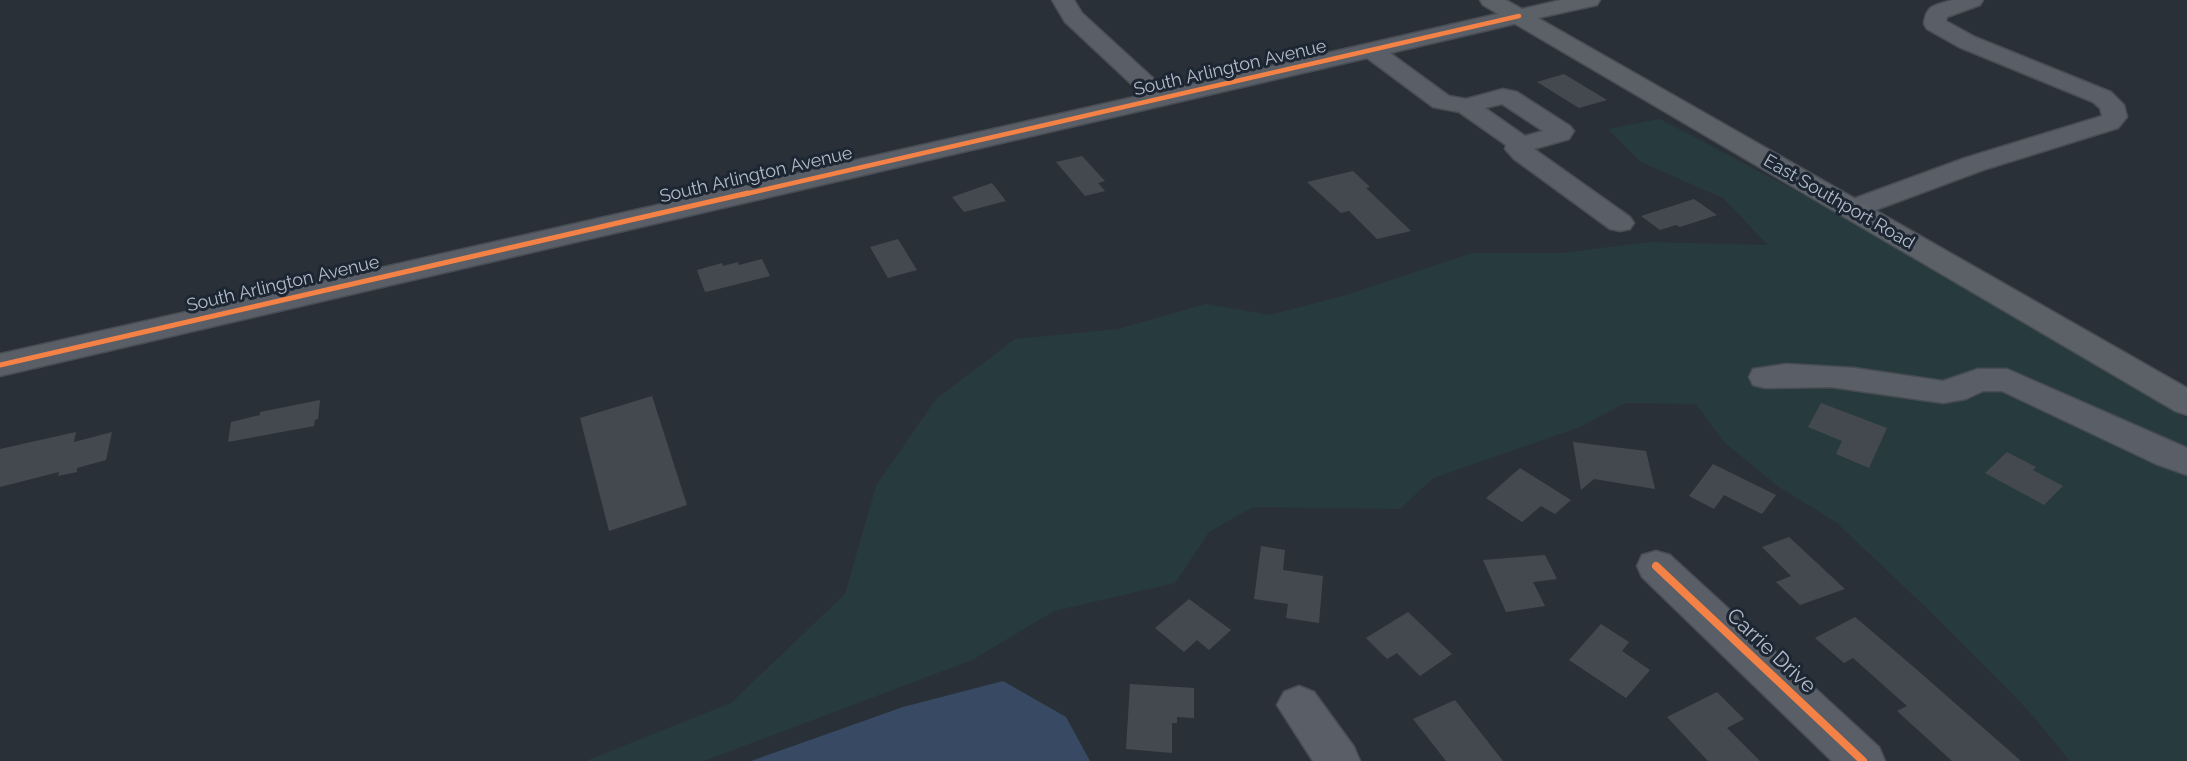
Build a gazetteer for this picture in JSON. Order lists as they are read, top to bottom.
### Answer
{
  "streets": {
    "main road": ["South Arlington Avenue", "East Southport Road"],
    "street": ["Carrie Drive"]
  },
  "crossings": [
    ["South Arlington Avenue", "East Southport Road"]
  ]
}
